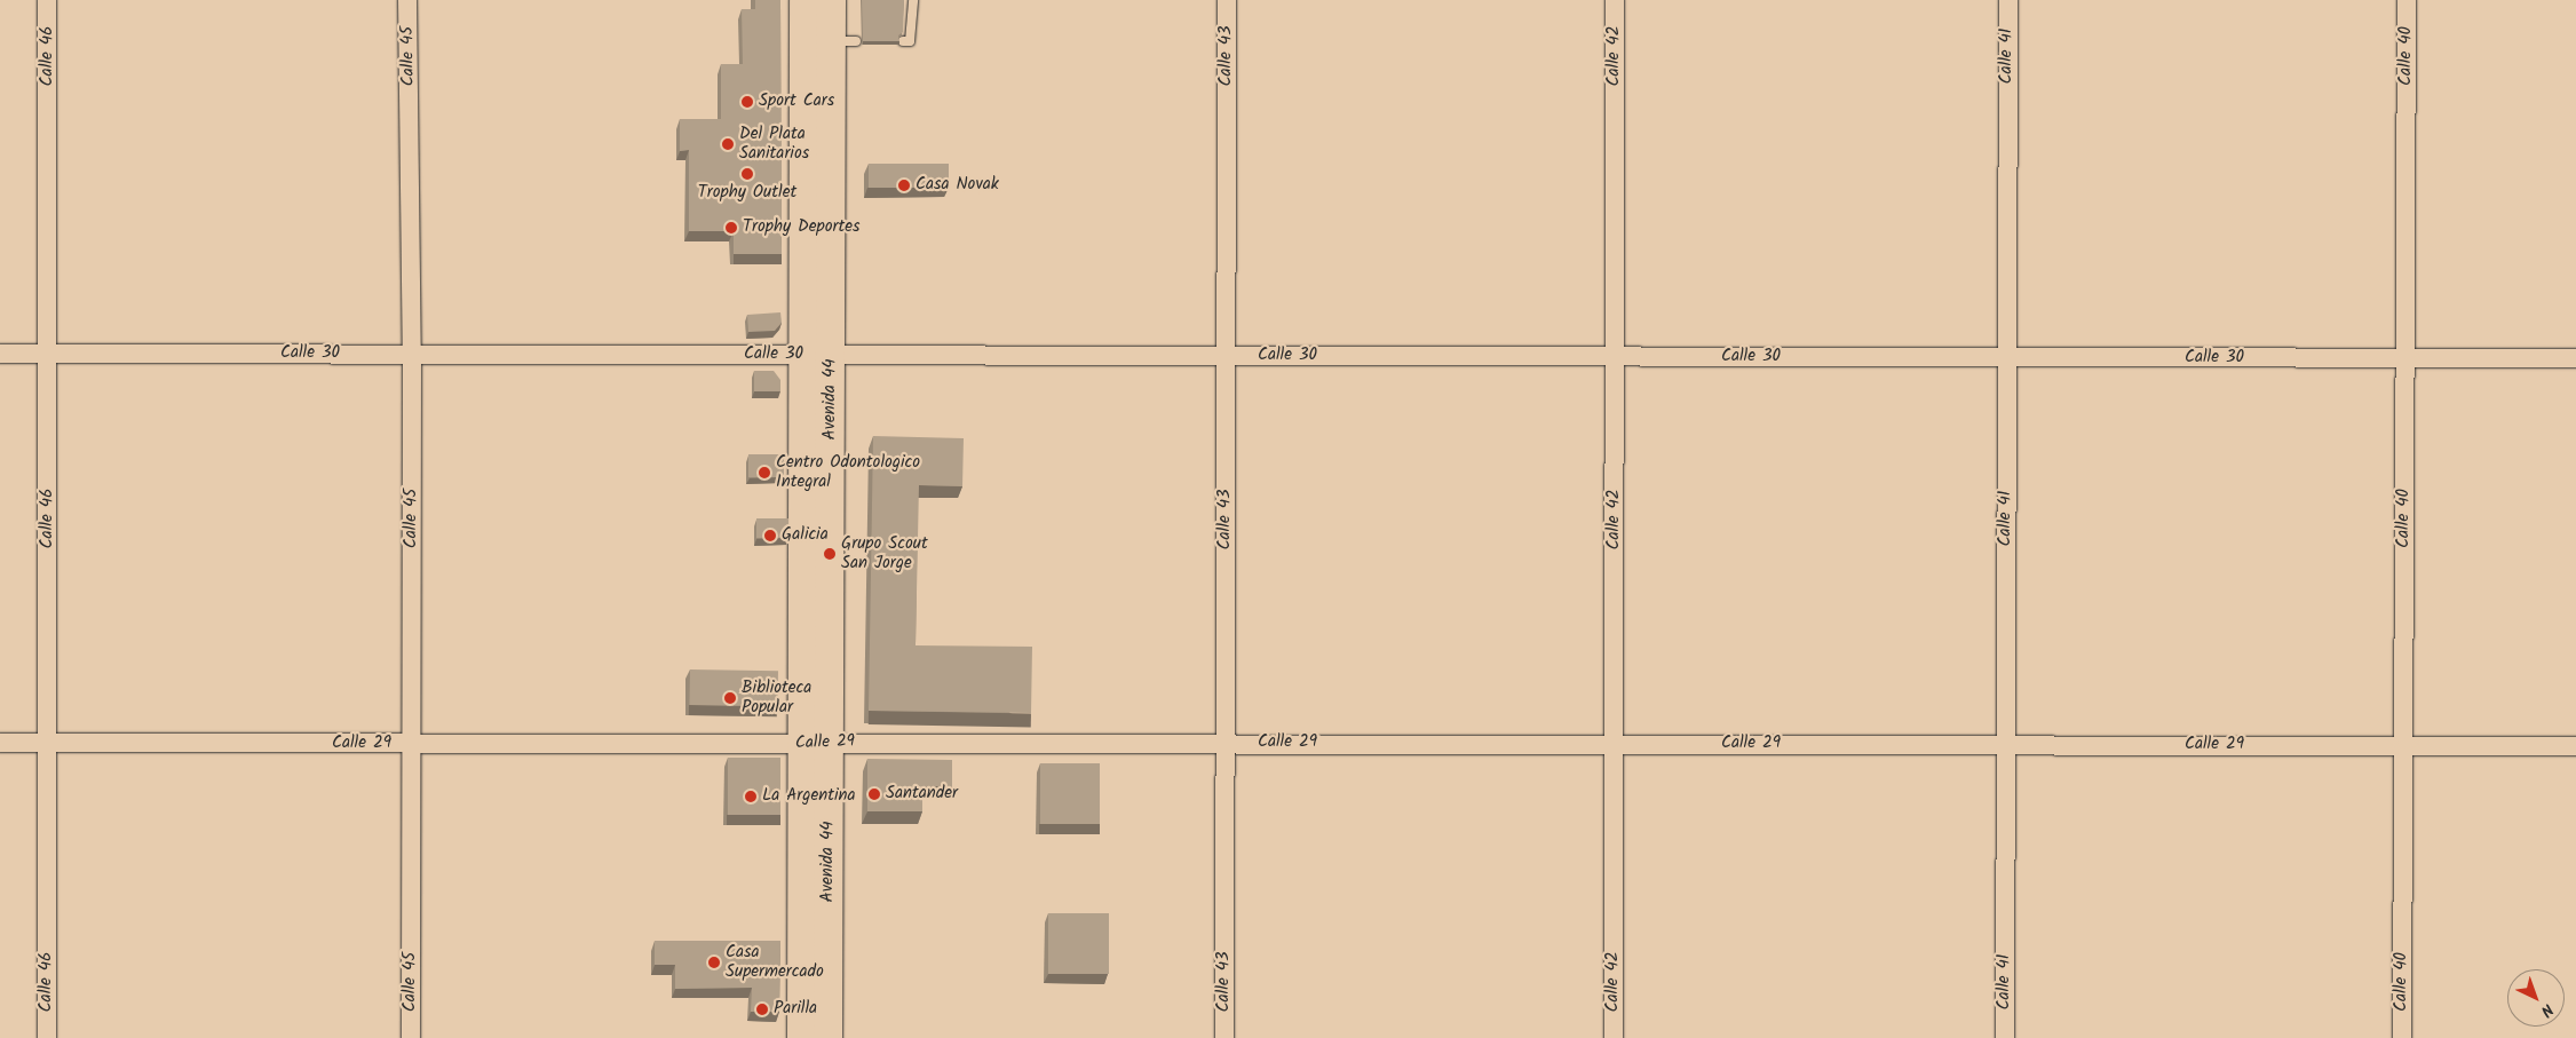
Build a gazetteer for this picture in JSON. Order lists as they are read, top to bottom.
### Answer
{
  "streets": {
    "main road": ["Avenida 44"],
    "street": [
      "Calle 46",
      "Calle 45",
      "Calle 43",
      "Calle 42",
      "Calle 41",
      "Calle 40",
      "Calle 30",
      "Calle 29"
    ]
  },
  "crossings": [
    ["Calle 46", "Calle 30"],
    ["Calle 46", "Calle 29"],
    ["Calle 45", "Calle 30"],
    ["Calle 45", "Calle 29"],
    ["Calle 43", "Calle 30"],
    ["Calle 43", "Calle 29"],
    ["Calle 42", "Calle 30"],
    ["Calle 42", "Calle 29"],
    ["Calle 41", "Calle 30"],
    ["Calle 41", "Calle 29"],
    ["Calle 40", "Calle 30"],
    ["Calle 40", "Calle 29"],
    ["Calle 30", "Avenida 44"],
    ["Avenida 44", "Calle 29"]
  ],
  "places": [
    "Sport Cars",
    "Del Plata Sanitarios",
    "Trophy Outlet",
    "Casa Novak",
    "Trophy Deportes",
    "Centro Odontologico Integral",
    "Galicia",
    "Grupo Scout San Jorge",
    "Biblioteca Popular",
    "Santander",
    "La Argentina",
    "Casa Supermercado",
    "Parilla"
  ],
  "north": "bottom right"
}
